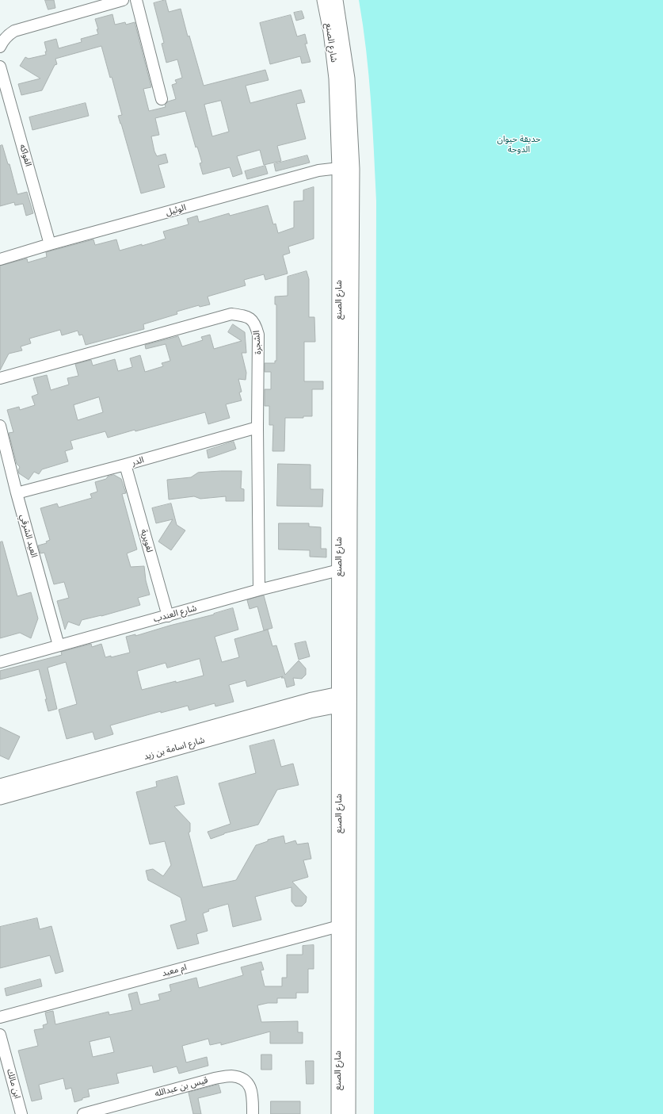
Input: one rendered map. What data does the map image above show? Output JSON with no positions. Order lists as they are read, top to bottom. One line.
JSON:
{"streets":{"street":["شارع الصنع","الفواكه","الوثيل","الشجرة","الدر","العيد الشرقي","لغويرية","شارع العندب","شارع اسامة بن زيد","ام معبد","ابن مالك","قيس بن عبدالله"]},"crossings":[["شارع الصنع","الوثيل"],["شارع الصنع","شارع العندب"],["شارع الصنع","شارع اسامة بن زيد"],["شارع الصنع","ام معبد"],["الفواكه","الوثيل"],["الشجرة","الدر"],["الشجرة","شارع العندب"],["الدر","العيد الشرقي"],["الدر","لغويرية"],["العيد الشرقي","شارع العندب"],["لغويرية","شارع العندب"]],"parks":["حديقة حيوان الدوحة"]}
